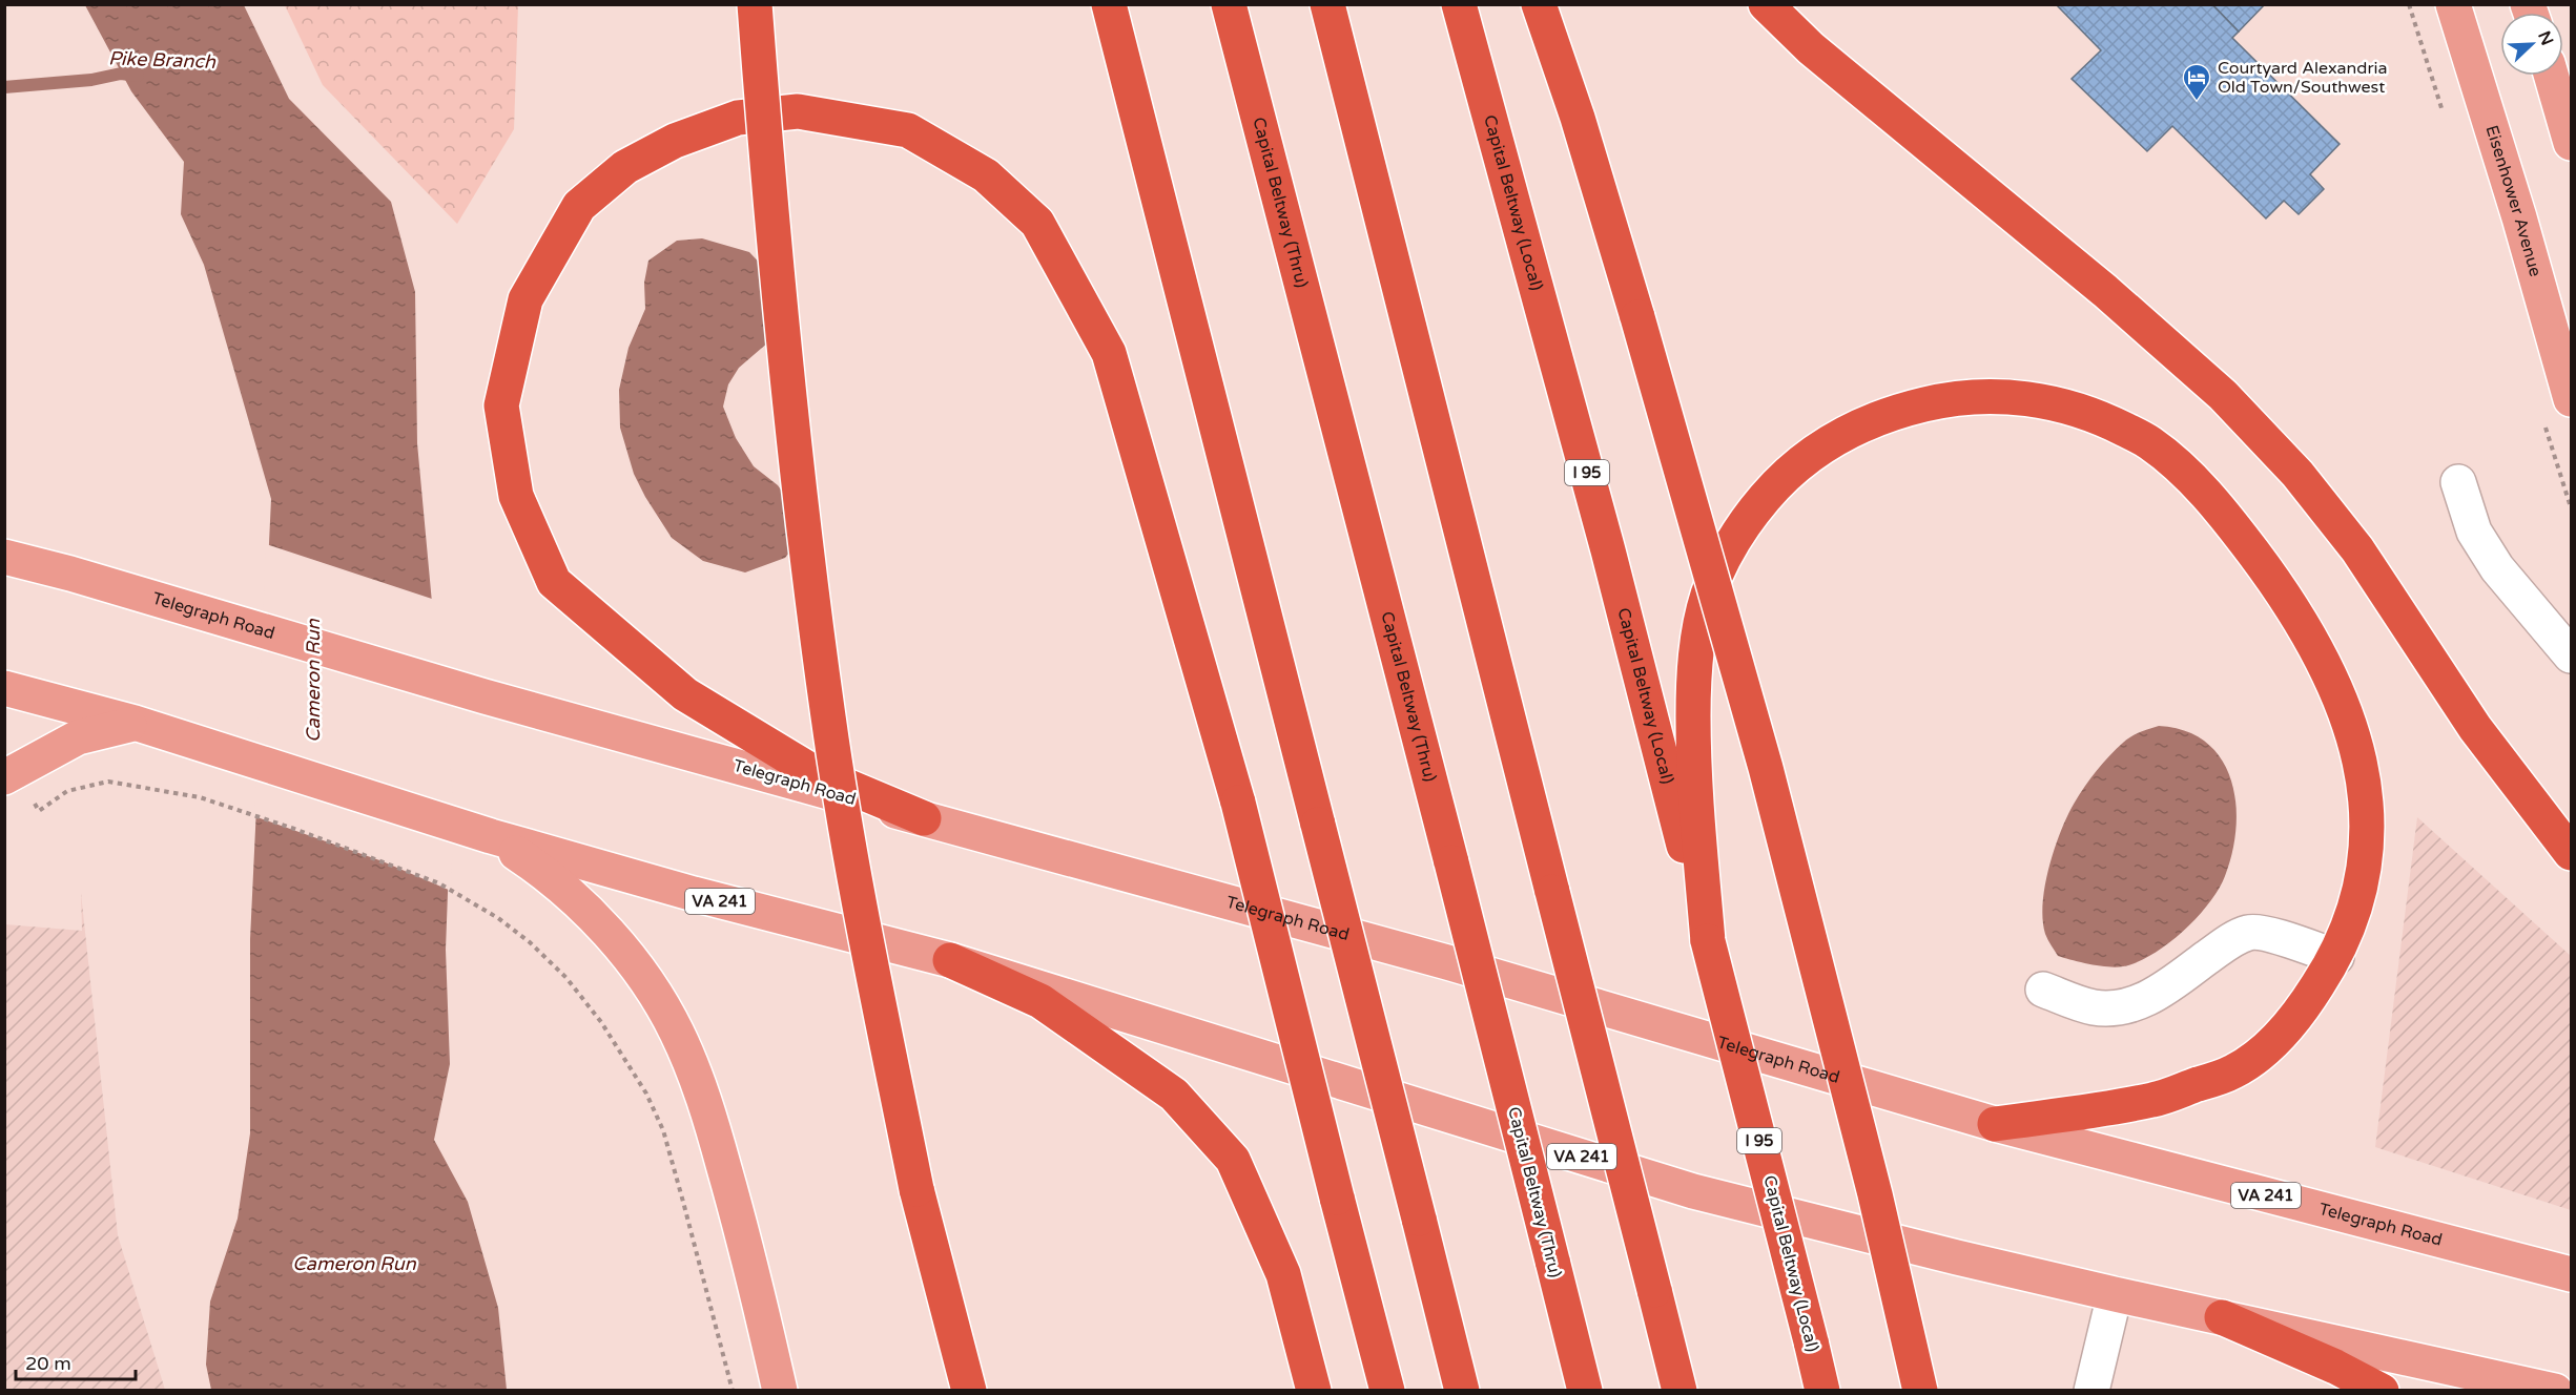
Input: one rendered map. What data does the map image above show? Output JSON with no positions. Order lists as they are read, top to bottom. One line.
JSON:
{"streets":{"highway":["Capital Beltway (Thru)","Capital Beltway (Local)","I 95"],"main road":["Eisenhower Avenue","Telegraph Road","VA 241"]},"water":["Pike Branch","Cameron Run"],"places":{"hotel":["Courtyard Alexandria Old Town/Southwest"]},"scale_bar":"20 m","north":"top right"}
